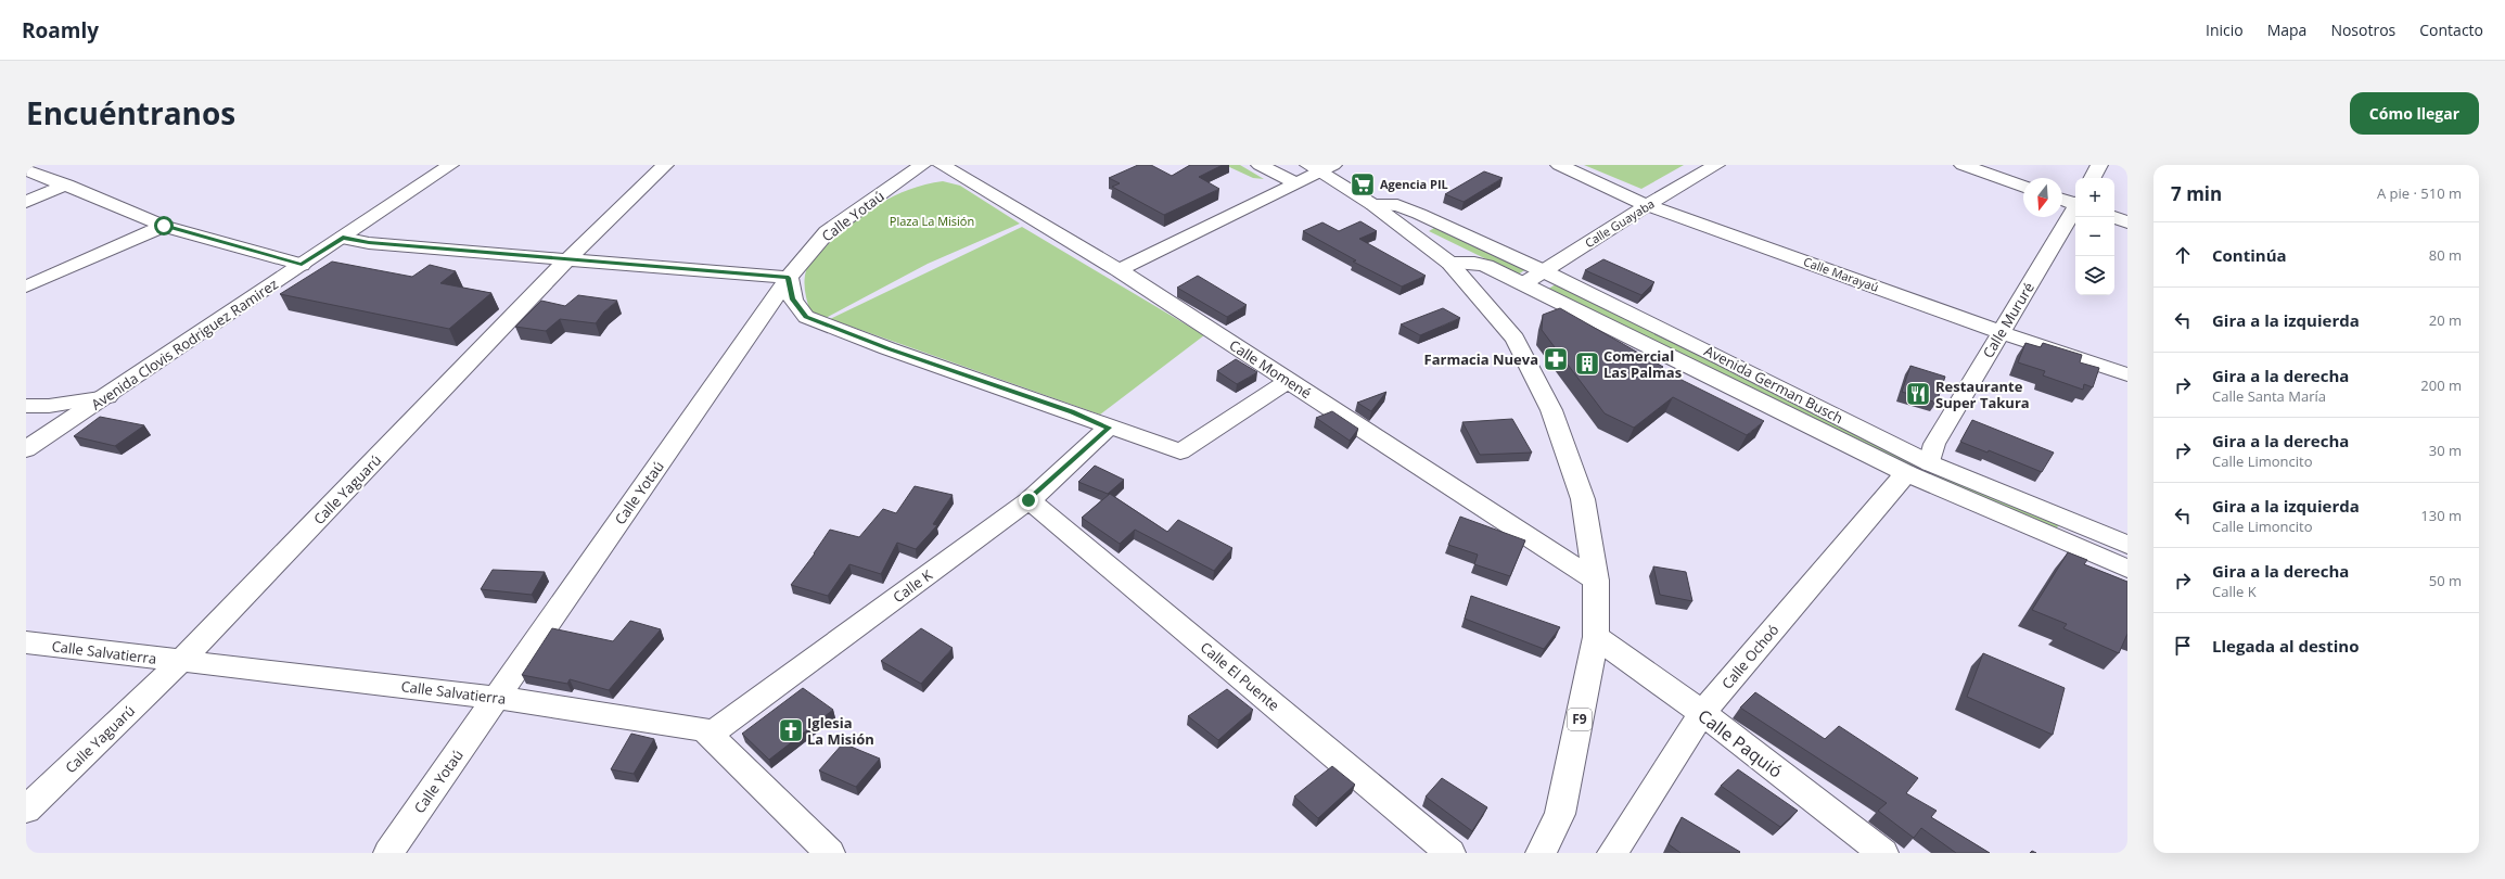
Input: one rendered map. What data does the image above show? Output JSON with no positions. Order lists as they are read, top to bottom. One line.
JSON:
{"streets":{"main road":["Calle Yotaú","Calle Guayaba","Calle Marayaú","Calle Mururé","Avenida Clovis Rodriguez Ramirez","Calle Momené","Avenida German Busch","Calle Yaguarú","Calle K","Calle Salvatierra","Calle Ochoó","Calle El Puente","F9","Calle Paquió"]},"crossings":[["Calle Yotaú","Calle Salvatierra"],["Calle Guayaba","Calle Marayaú"],["Calle Guayaba","Avenida German Busch"],["Calle Marayaú","Calle Mururé"],["Calle Mururé","Avenida German Busch"],["Calle Momené","F9"],["Avenida German Busch","Calle Ochoó"],["Avenida German Busch","F9"],["Calle Yaguarú","Calle Salvatierra"],["Calle K","Calle Salvatierra"],["Calle K","Calle El Puente"],["Calle Ochoó","Calle Paquió"],["F9","Calle Paquió"]],"parks":["Plaza La Misión"],"places":{"supermarket":["Agencia PIL"],"pharmacy":["Farmacia Nueva"],"building":["Comercial Las Palmas"],"restaurant":["Restaurante Super Takura"],"church":["Iglesia La Misión"]},"north":"bottom","page":{"header":"Roamly","nav":["Inicio","Mapa","Nosotros","Contacto"],"title":"Encuéntranos","buttons":"Cómo llegar","heading":["7 min","A pie · 510 m"],"map_buttons":["+","−"],"list":[["Continúa","80 m"],["Gira a la izquierda","20 m"],["Gira a la derecha","Calle Santa María","200 m"],["Gira a la derecha","Calle Limoncito","30 m"],["Gira a la izquierda","Calle Limoncito","130 m"],["Gira a la derecha","Calle K","50 m"],"Llegada al destino"]}}
